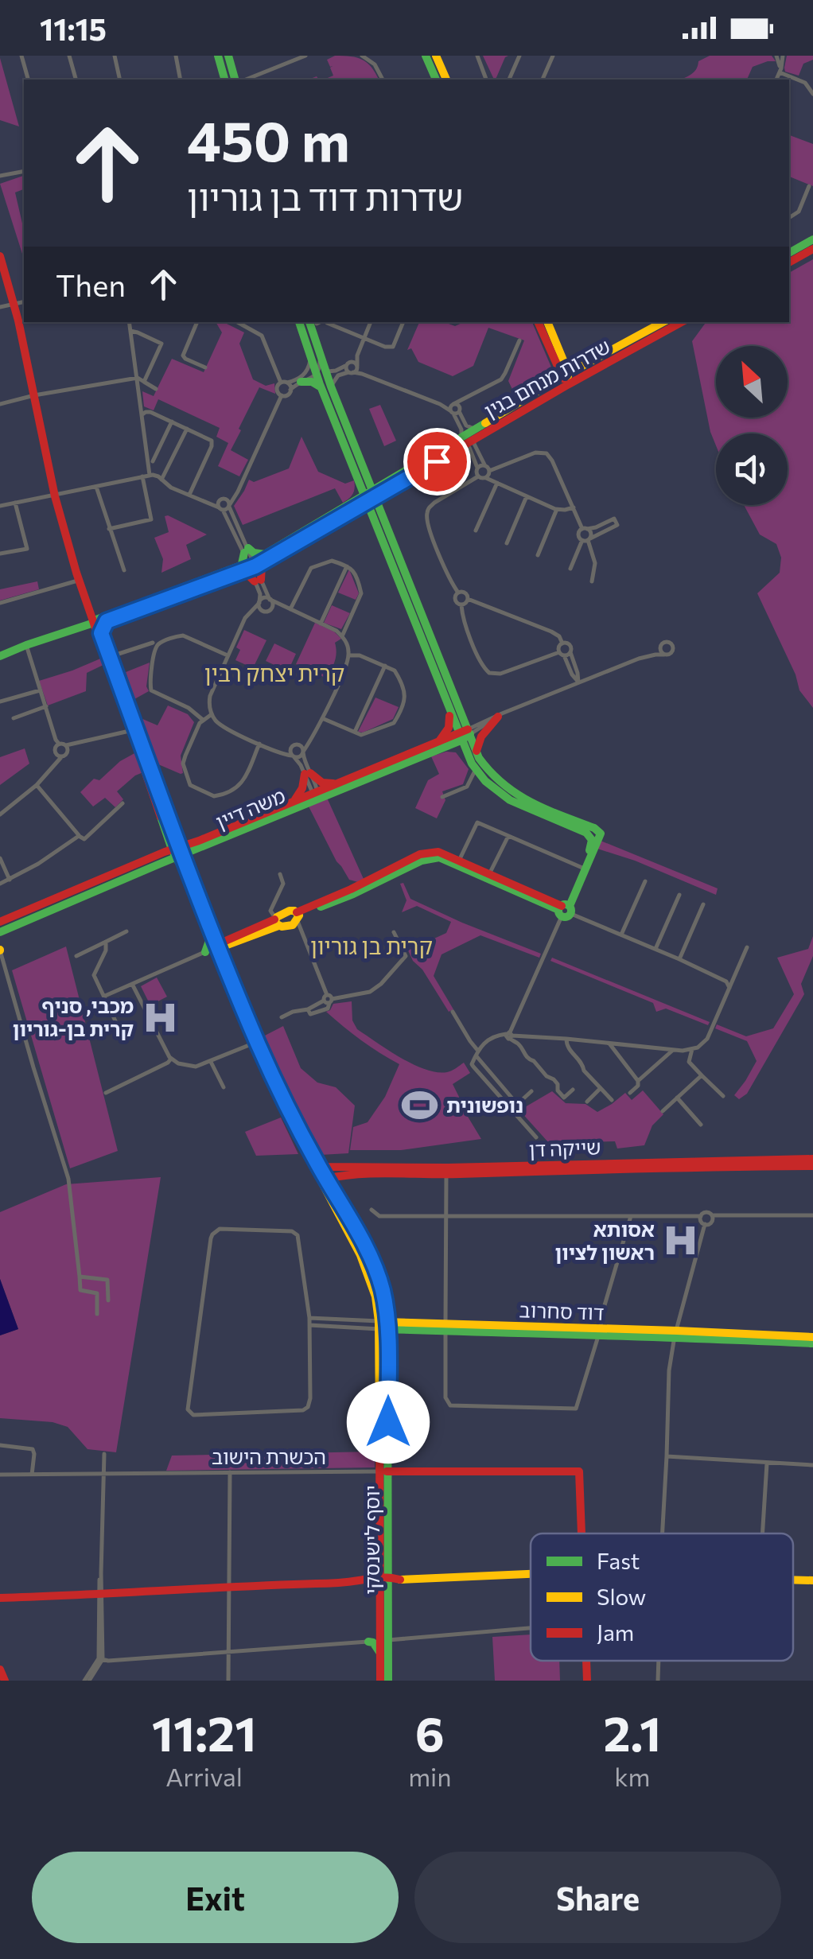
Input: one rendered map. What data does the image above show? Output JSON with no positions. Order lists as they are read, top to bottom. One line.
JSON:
{"streets":{"main road":["שדרות מנחם בגין","משה דיין","שייקה דן","דוד סחרוב","הכשרת הישוב","יוסף לישנסקי"]},"crossings":[["שייקה דן","יוסף לישנסקי"],["דוד סחרוב","יוסף לישנסקי"],["הכשרת הישוב","יוסף לישנסקי"]],"districts":["קרית יצחק רבין","קרית בן גוריון"],"places":{"hospital":["מכבי, סניף קרית בן-גוריון","אסותא ראשון לציון"],"sports":["נופשונית"]},"legend":["Fast","Slow","Jam"],"north":"top left","page":{"status":"11:15","turn":["450 m","שדרות דוד בן גוריון"],"then":"Then","eta":["11:21","Arrival","6","min","2.1","km"],"buttons":["Exit","Share"]}}
